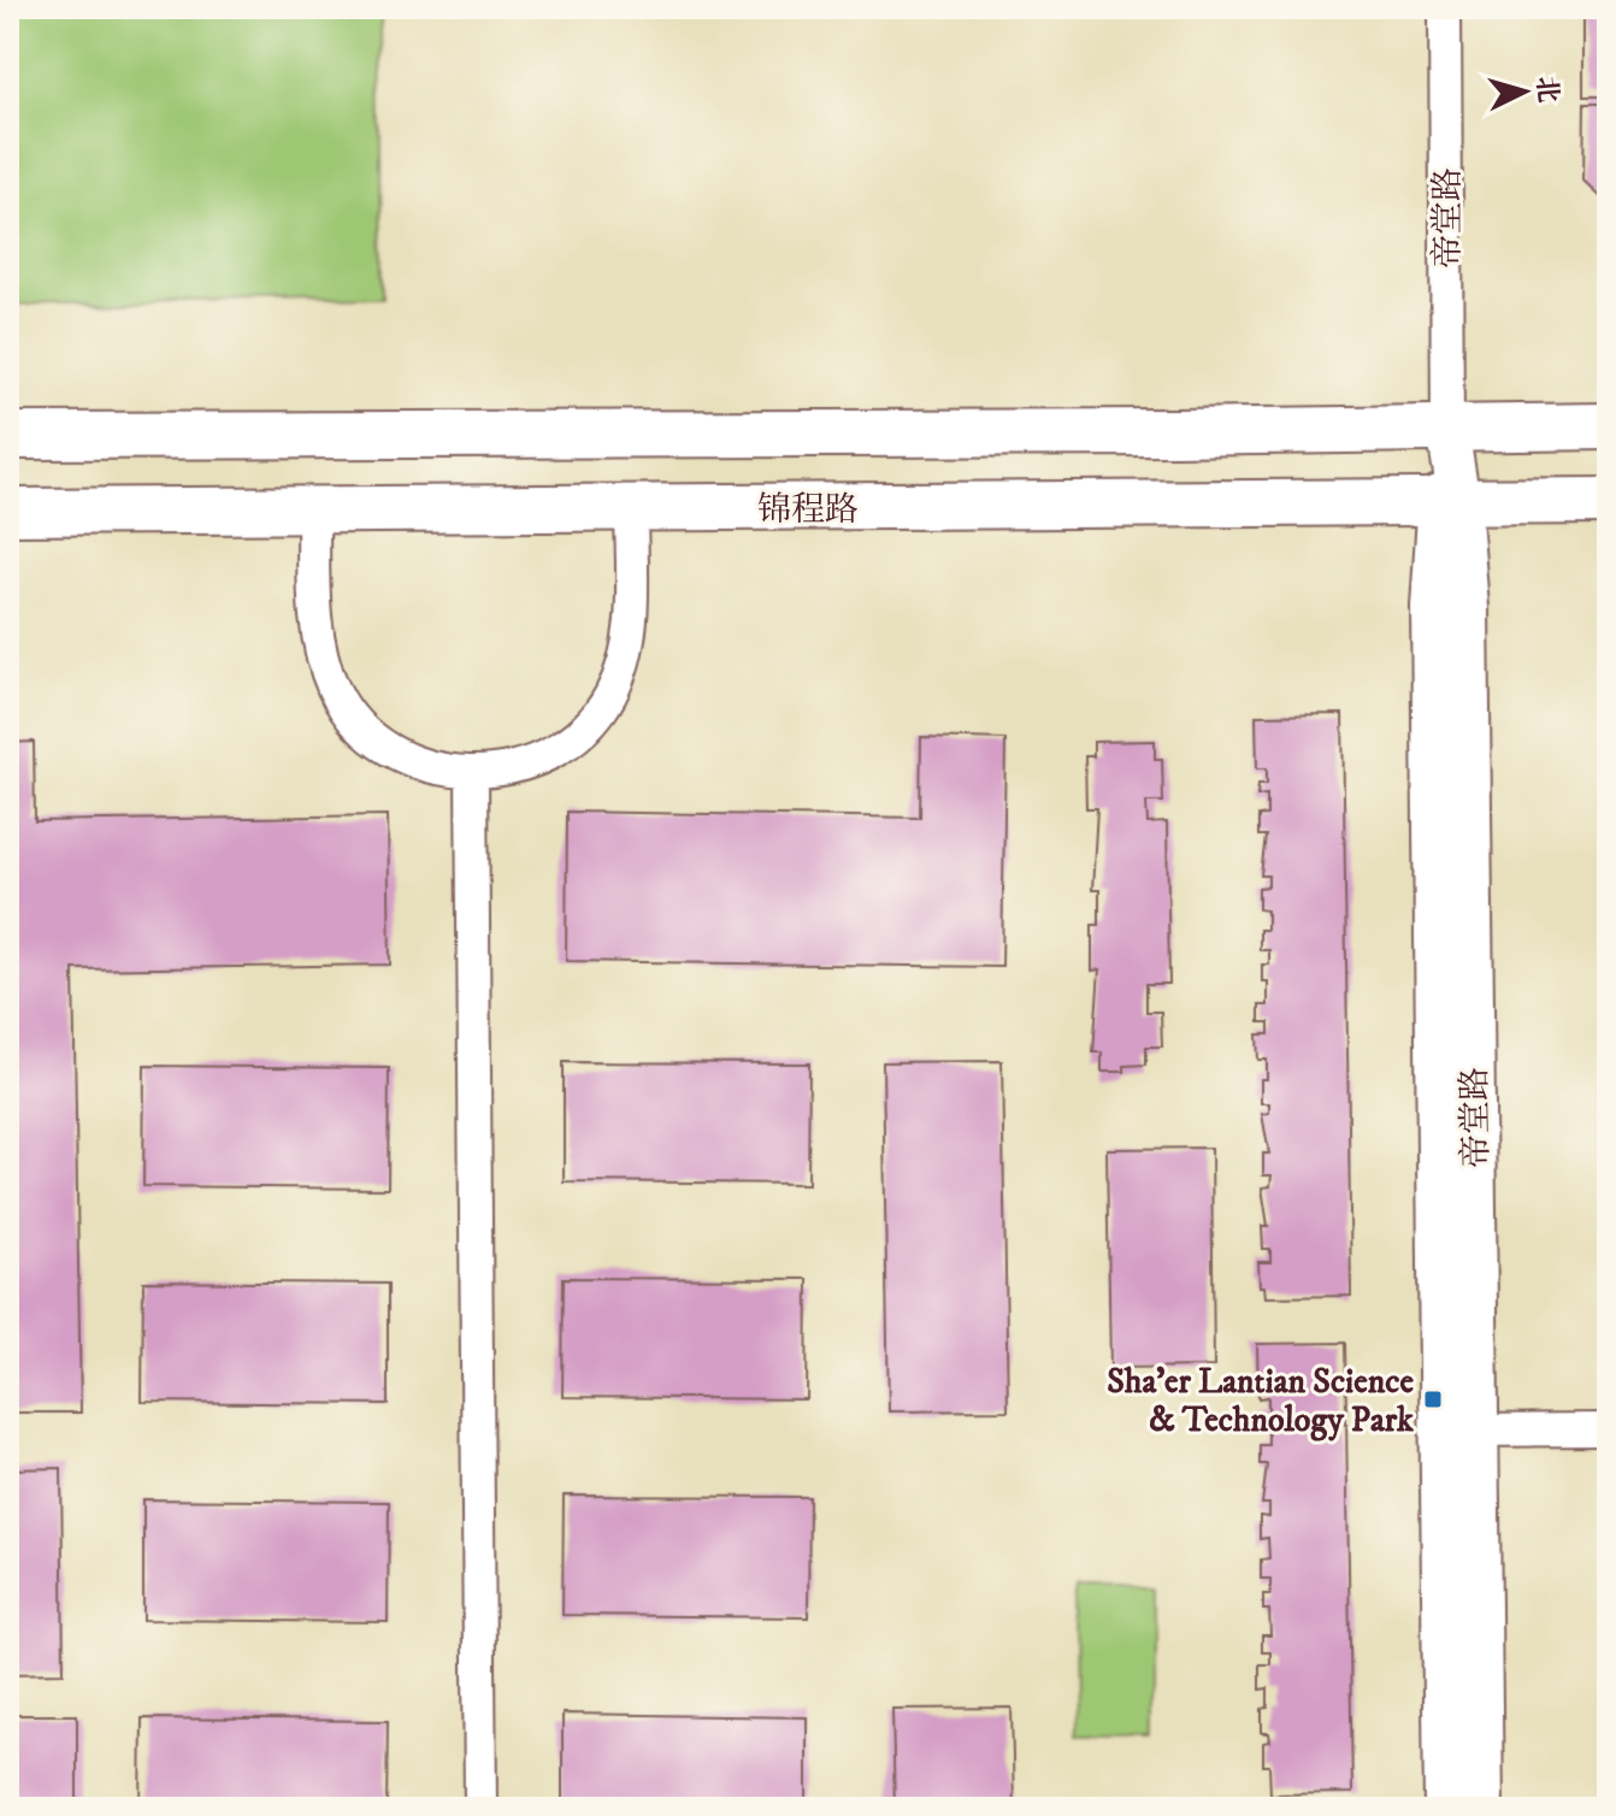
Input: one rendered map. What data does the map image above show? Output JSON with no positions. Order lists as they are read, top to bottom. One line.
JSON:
{"streets":{"main road":["锦程路"],"street":["帝堂路"]},"crossings":[["帝堂路","锦程路"]],"places":{"transit":["Sha'er Lantian Science & Technology Park"]},"north":"right"}
